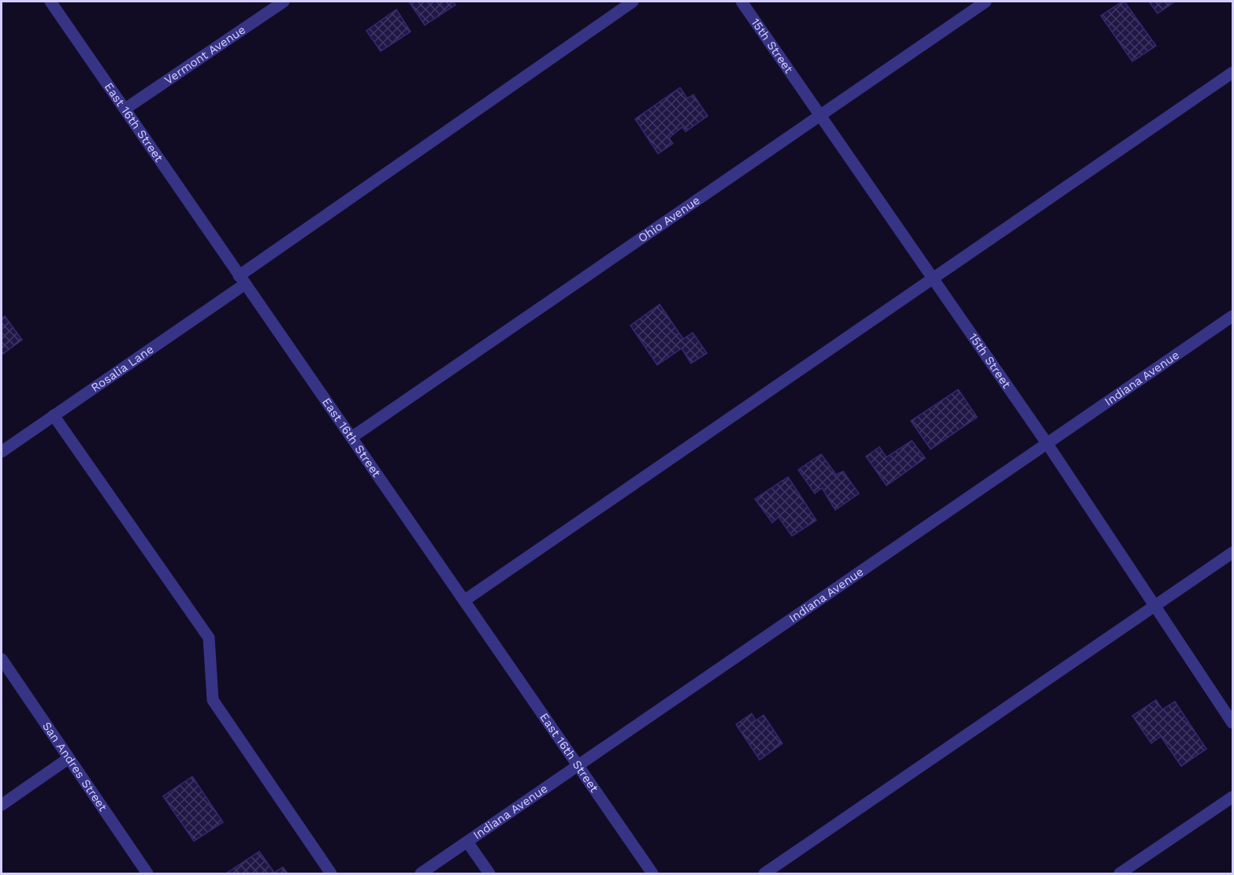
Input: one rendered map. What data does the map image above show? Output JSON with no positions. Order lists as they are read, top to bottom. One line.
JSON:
{"streets":{"street":["15th Street","Vermont Avenue","East 16th Street","Ohio Avenue","Rosalia Lane","Indiana Avenue","San Andres Street"]},"crossings":[["15th Street","Ohio Avenue"],["15th Street","Indiana Avenue"],["Vermont Avenue","East 16th Street"],["East 16th Street","Ohio Avenue"],["East 16th Street","Rosalia Lane"],["East 16th Street","Indiana Avenue"]]}
